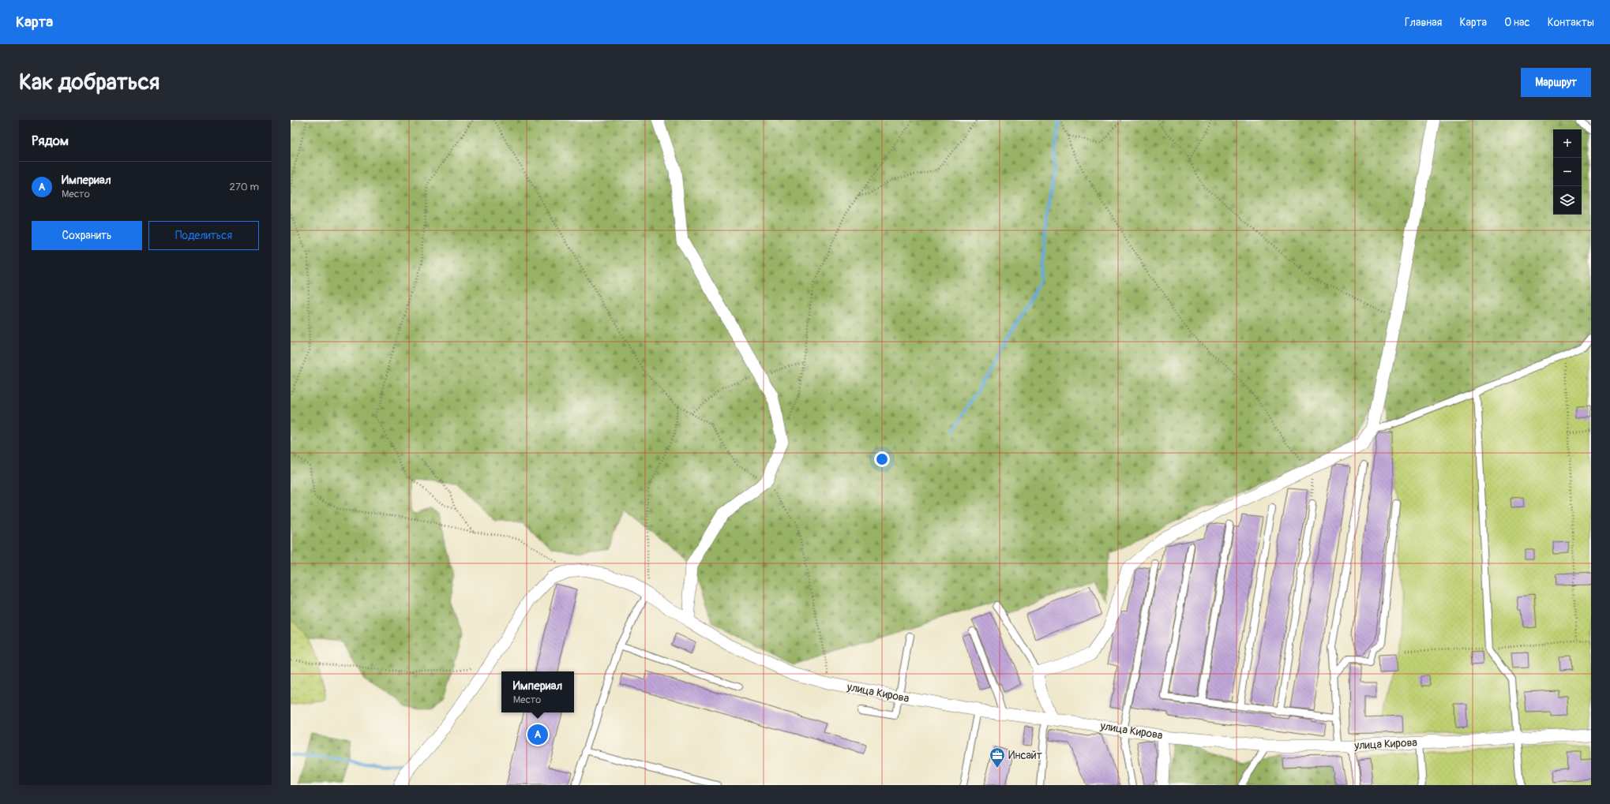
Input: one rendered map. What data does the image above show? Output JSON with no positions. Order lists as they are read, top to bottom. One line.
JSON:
{"streets":{"street":["улица Кирова"]},"places":{"office":["Инсайт"]},"page":{"header":"Карта","nav":["Главная","Карта","О нас","Контакты"],"buttons":["Маршрут",["Сохранить","Поделиться"]],"title":"Как добраться","heading":"Рядом","map_buttons":["+","−"],"list":[{"mark":"A","name":"Империал","note":"Место","value":"270 m"}],"popup":["Империал","Место"],"pins":"A"}}
